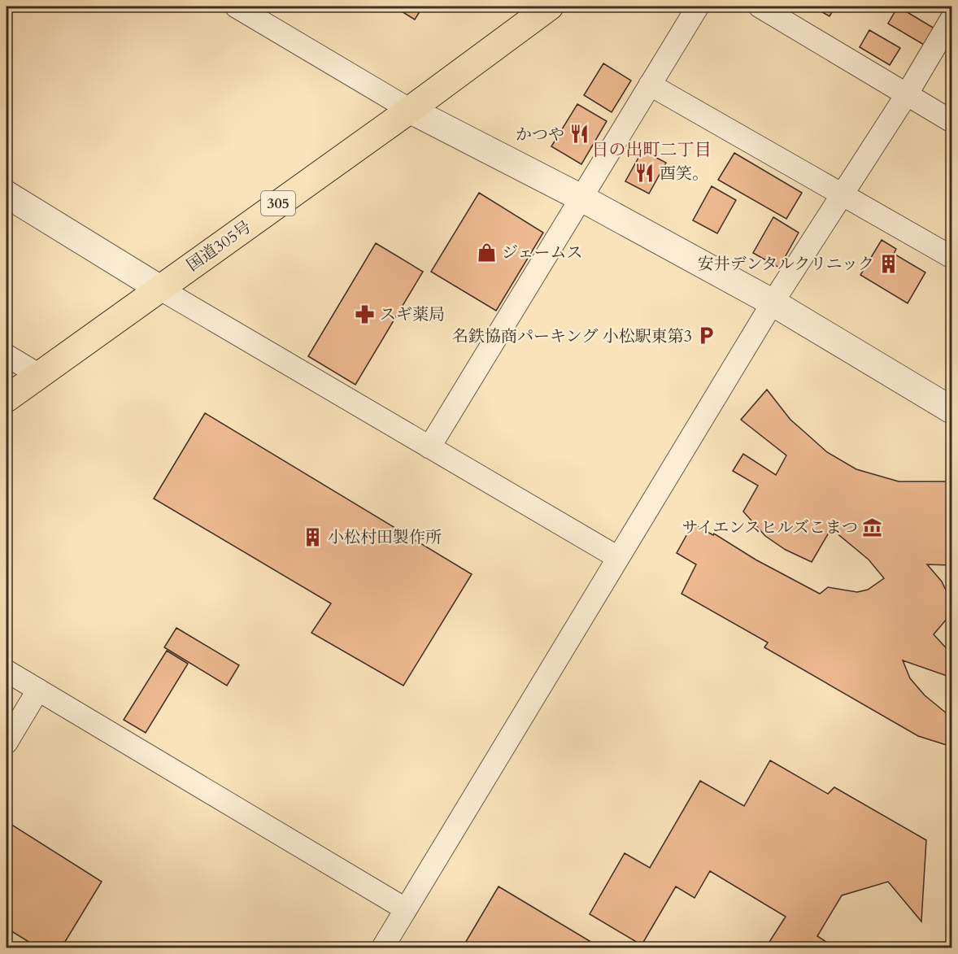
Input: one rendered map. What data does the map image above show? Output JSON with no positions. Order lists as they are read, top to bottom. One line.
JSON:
{"streets":{"highway":["305","国道305号"]},"districts":["日の出町二丁目"],"places":{"restaurant":["かつや","酉笑。"],"shop":["ジェームス"],"building":["安井デンタルクリニック","小松村田製作所"],"pharmacy":["スギ薬局"],"parking":["名鉄協商パーキング 小松駅東第3"],"museum":["サイエンスヒルズこまつ"]}}
